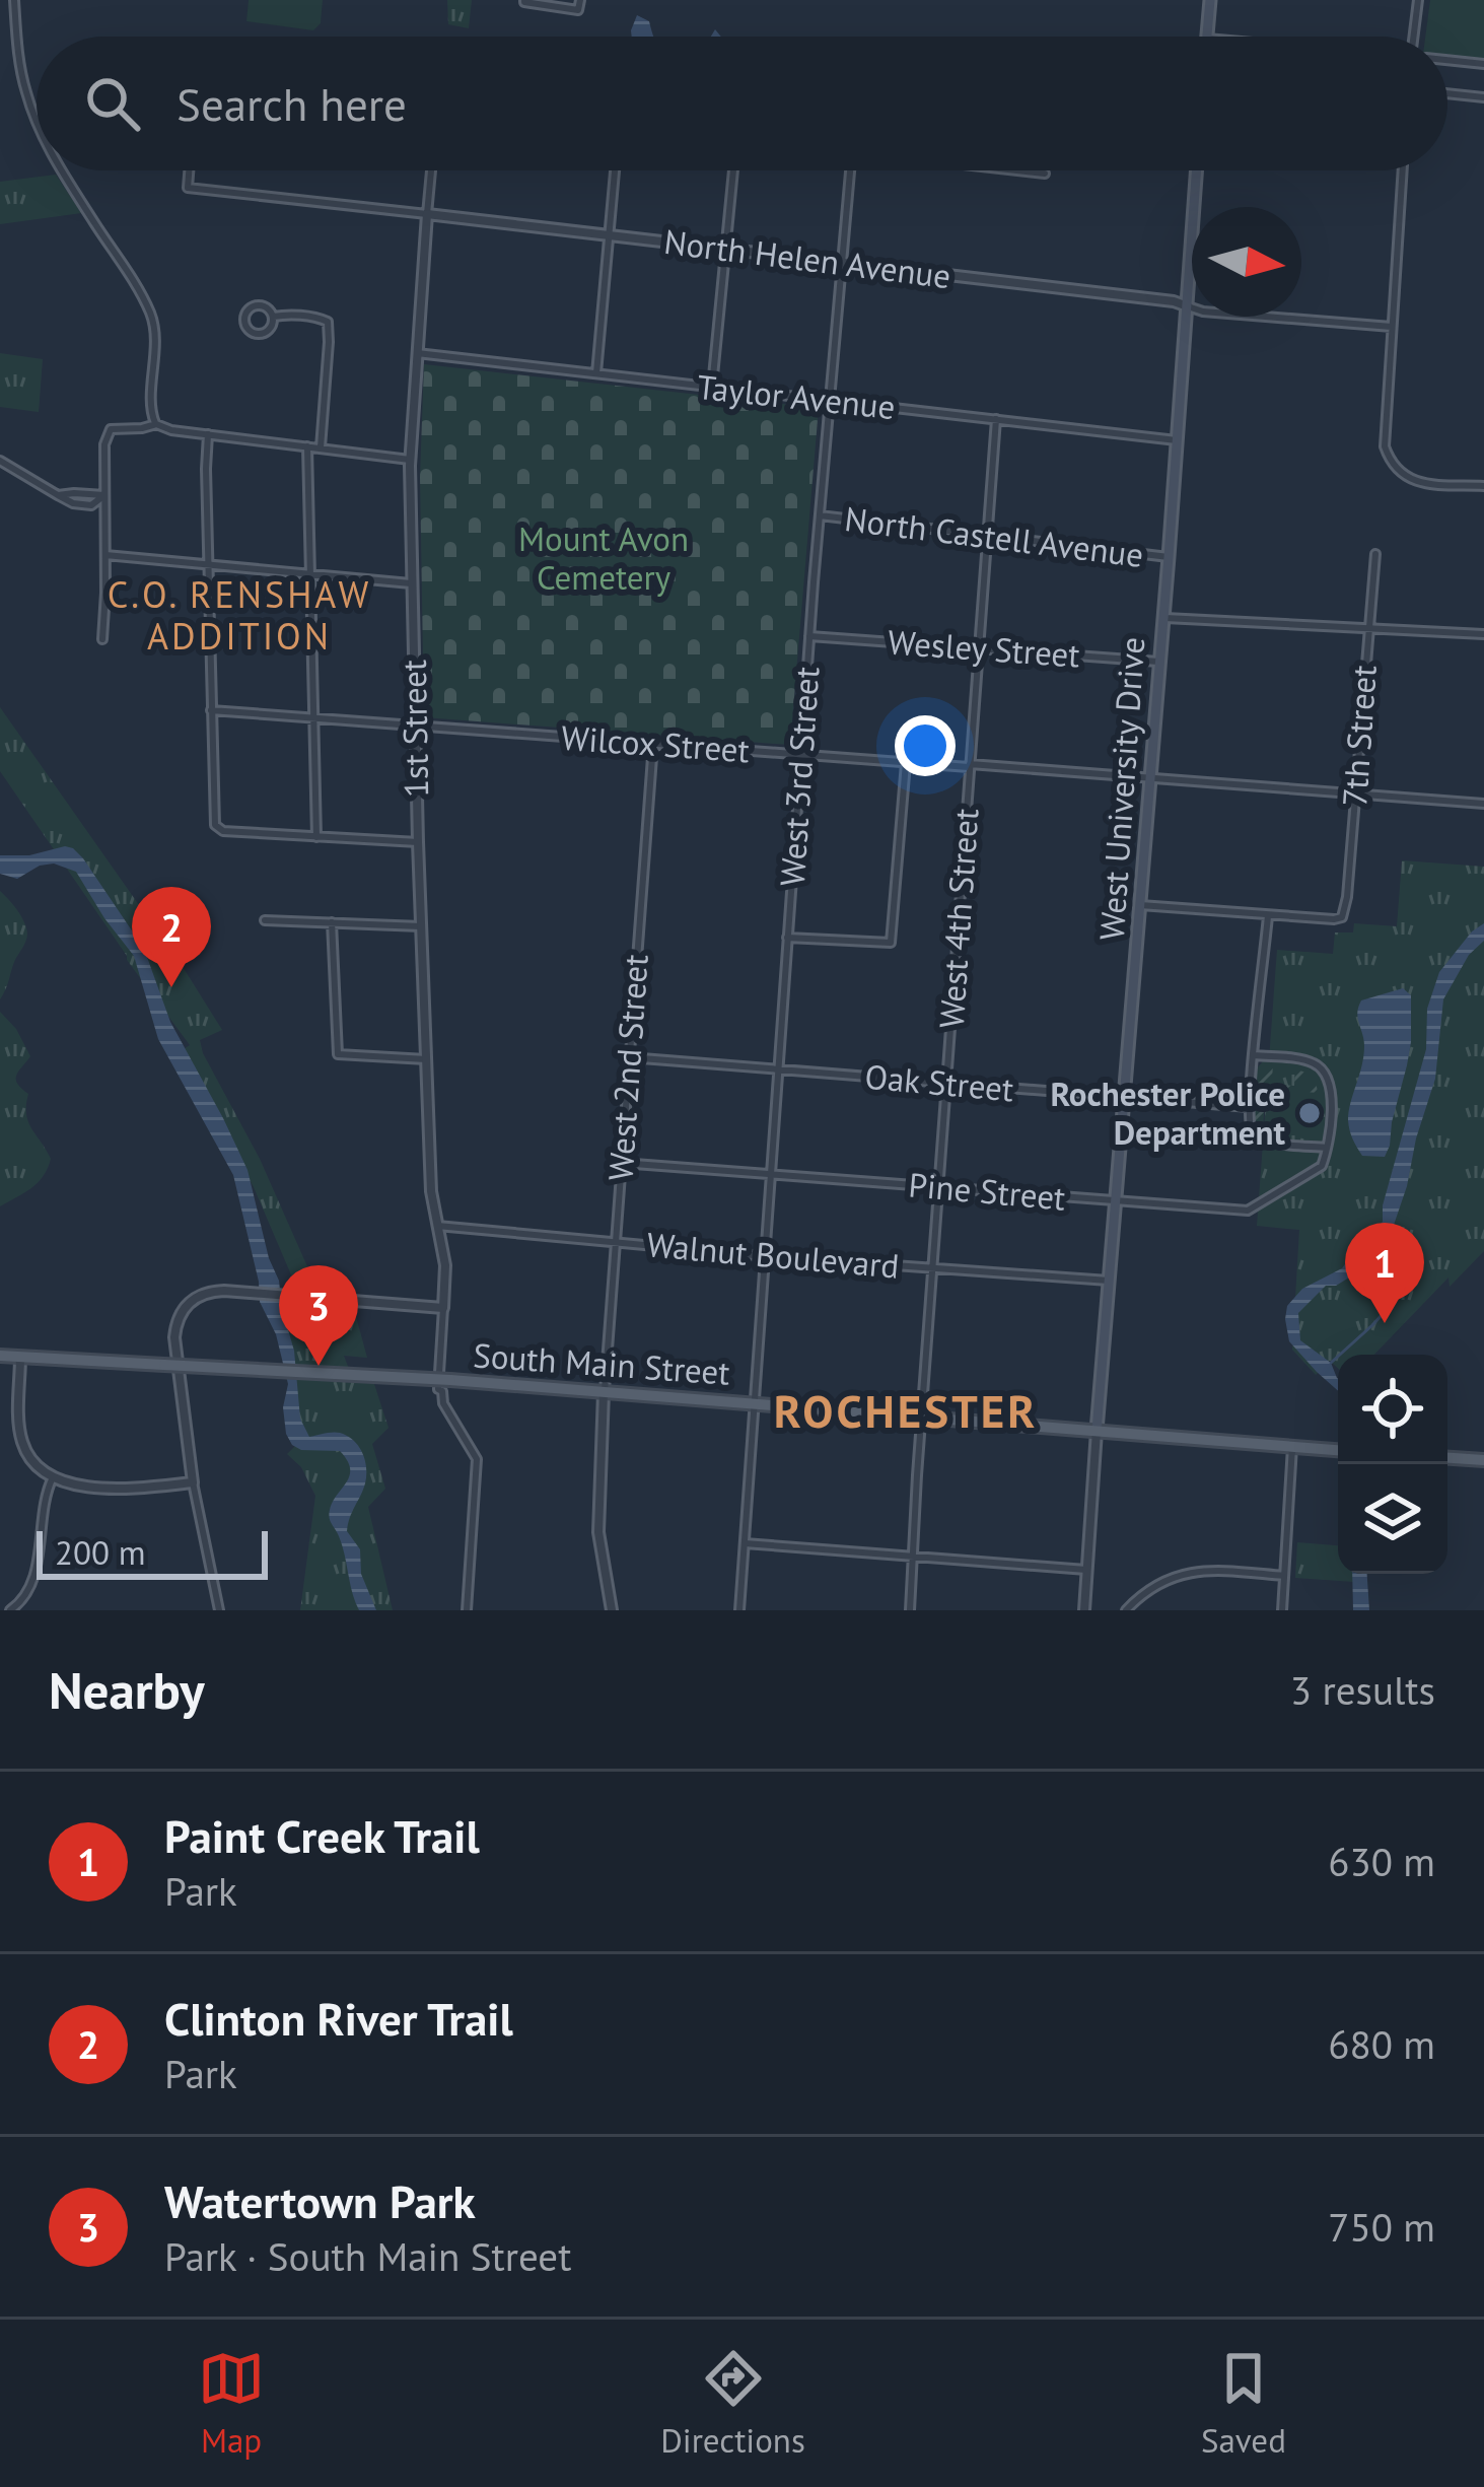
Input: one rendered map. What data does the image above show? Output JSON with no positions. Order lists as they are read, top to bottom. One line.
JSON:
{"streets":{"main road":["West University Drive","South Main Street"],"street":["North Helen Avenue","Taylor Avenue","North Castell Avenue","Wesley Street","1st Street","7th Street","Wilcox Street","West 3rd Street","West 4th Street","West 2nd Street","Oak Street","Pine Street","Walnut Boulevard"]},"crossings":[["North Helen Avenue","1st Street"],["North Helen Avenue","West 3rd Street"],["North Helen Avenue","West University Drive"],["Taylor Avenue","1st Street"],["Taylor Avenue","West 3rd Street"],["Taylor Avenue","West University Drive"],["Taylor Avenue","West 4th Street"],["North Castell Avenue","West 3rd Street"],["North Castell Avenue","West University Drive"],["North Castell Avenue","West 4th Street"],["Wesley Street","West 3rd Street"],["Wesley Street","West University Drive"],["Wesley Street","West 4th Street"],["1st Street","Wilcox Street"],["1st Street","Walnut Boulevard"],["7th Street","Wilcox Street"],["Wilcox Street","West 3rd Street"],["Wilcox Street","West University Drive"],["Wilcox Street","West 4th Street"],["Wilcox Street","West 2nd Street"],["West 3rd Street","Oak Street"],["West 3rd Street","Pine Street"],["West 3rd Street","Walnut Boulevard"],["West 3rd Street","South Main Street"],["West University Drive","Oak Street"],["West University Drive","Pine Street"],["West University Drive","Walnut Boulevard"],["West University Drive","South Main Street"],["West 4th Street","Oak Street"],["West 4th Street","Pine Street"],["West 4th Street","Walnut Boulevard"],["West 4th Street","South Main Street"],["West 2nd Street","Oak Street"],["West 2nd Street","Pine Street"],["West 2nd Street","Walnut Boulevard"],["West 2nd Street","South Main Street"]],"districts":["C.O. RENSHAW ADDITION","ROCHESTER"],"parks":["Mount Avon Cemetery"],"places":["Rochester Police Department"],"scale_bar":"200 m","north":"right","page":{"search":"Search here","pins":["2","1","3"],"scale":"200 m","heading":["Nearby","3 results"],"list":[{"mark":"1","name":"Paint Creek Trail","note":"Park","value":"630 m"},{"mark":"2","name":"Clinton River Trail","note":"Park","value":"680 m"},{"mark":"3","name":"Watertown Park","note":"Park · South Main Street","value":"750 m"}],"nav":["Map","Directions","Saved"]}}
